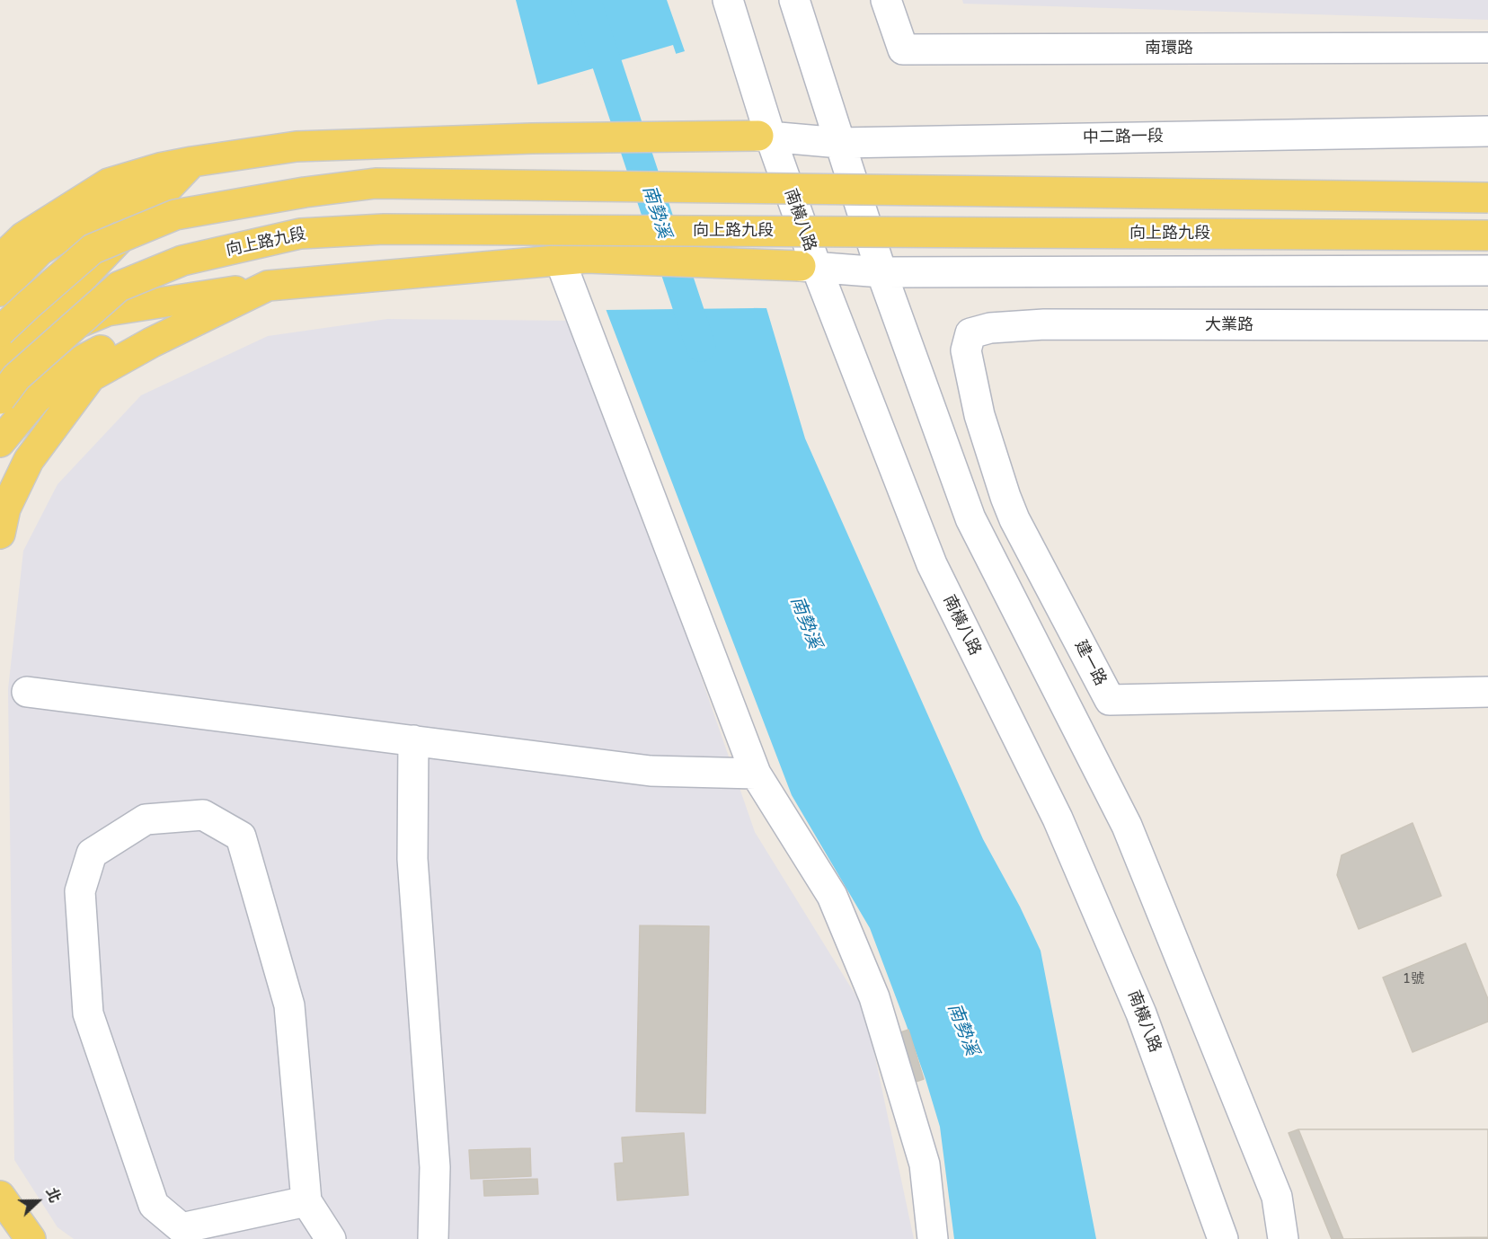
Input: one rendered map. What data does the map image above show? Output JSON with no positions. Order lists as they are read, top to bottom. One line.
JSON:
{"streets":{"main road":["向上路九段"],"street":["南環路","中二路一段","南橫八路","大業路","建一路"]},"crossings":[["中二路一段","南橫八路"],["大業路","建一路"]],"water":["南勢溪"],"house_numbers":["1號"],"north":"right"}
